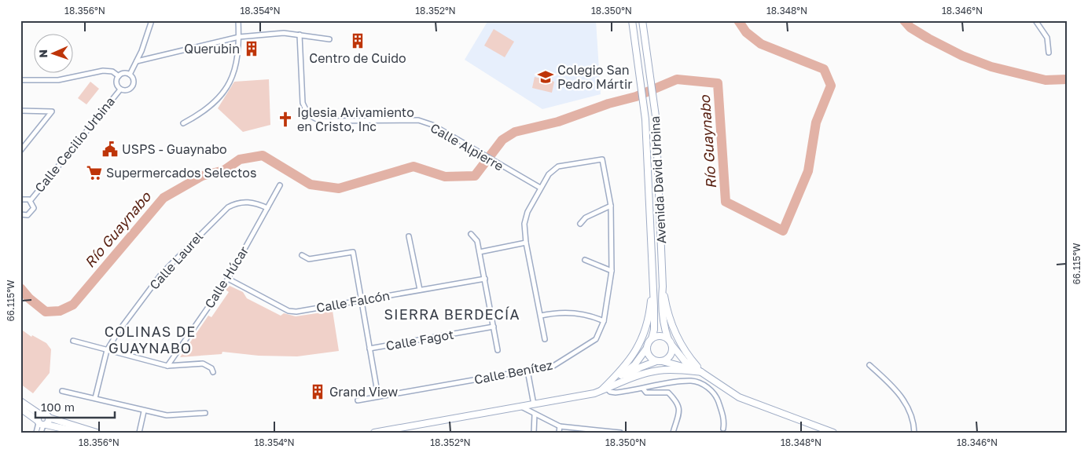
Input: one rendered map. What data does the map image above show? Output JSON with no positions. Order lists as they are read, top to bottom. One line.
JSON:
{"streets":{"street":["Calle Cecilio Urbina","Calle Alpierre","Avenida David Urbina","Calle Laurel","Calle Húcar","Calle Falcón","Calle Fagot","Calle Benítez"]},"crossings":[["Calle Alpierre","Calle Benítez"],["Calle Laurel","Calle Húcar"],["Calle Húcar","Calle Falcón"]],"districts":["SIERRA BERDECÍA","COLINAS DE GUAYNABO"],"water":["Río Guaynabo"],"places":{"building":["Centro de Cuido","Querubin","Grand View"],"school or university":["Colegio San Pedro Mártir"],"church":["Iglesia Avivamiento en Cristo, Inc"],"public building":["USPS - Guaynabo"],"supermarket":["Supermercados Selectos"]},"scale_bar":"100 m","north":"left","coordinates":["18.356°N","18.354°N","18.352°N","18.350°N","18.348°N","18.346°N","66.115°W"]}
